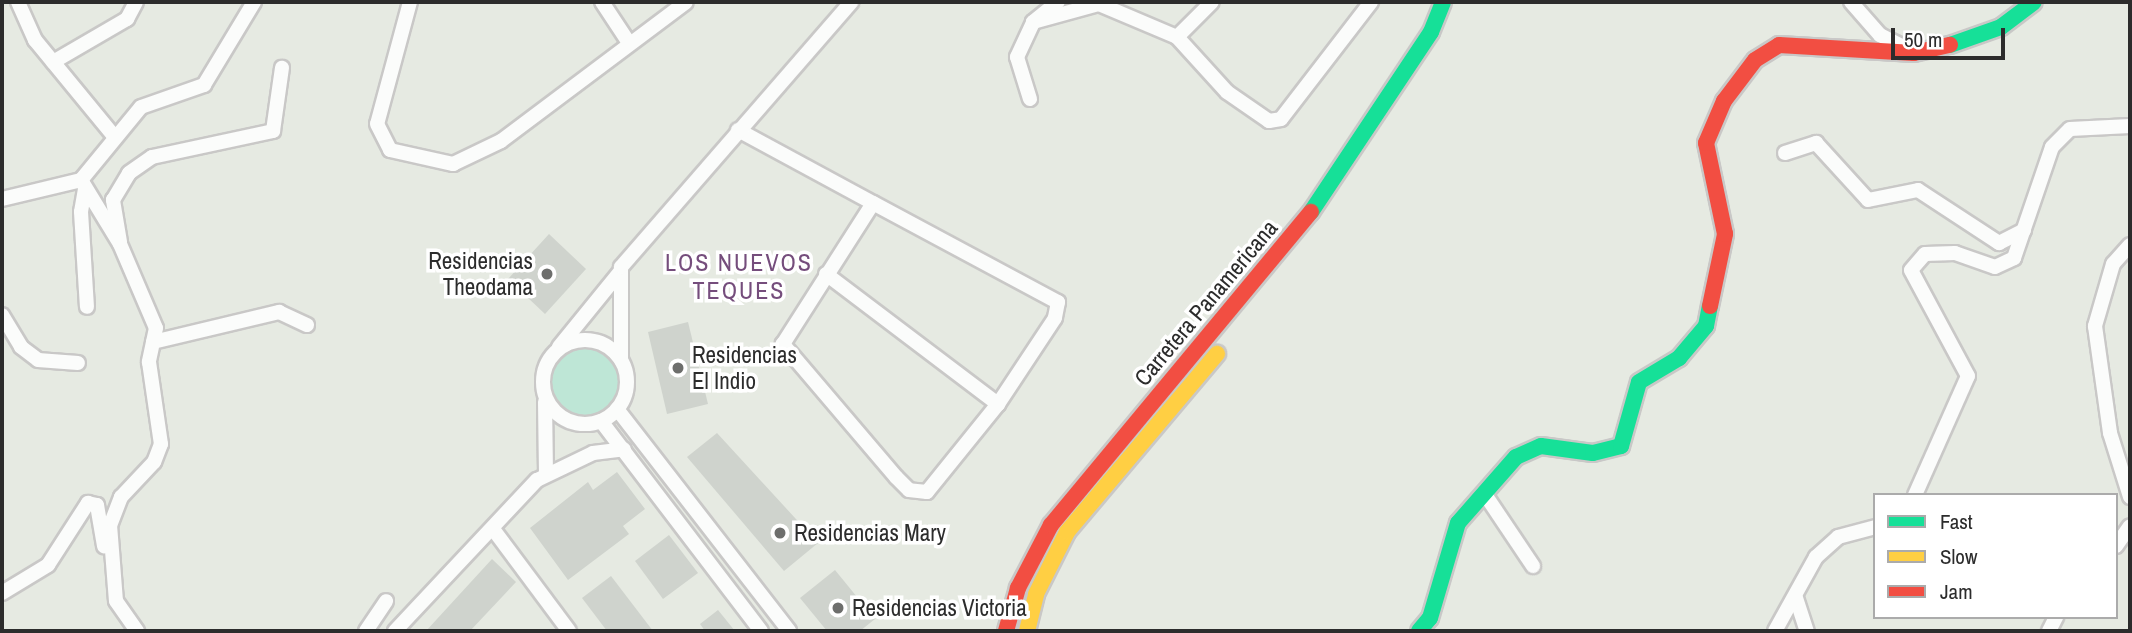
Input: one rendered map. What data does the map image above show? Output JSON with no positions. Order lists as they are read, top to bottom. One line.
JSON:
{"streets":{"main road":["Carretera Panamericana"]},"districts":["LOS NUEVOS TEQUES"],"places":["Residencias Theodama","Residencias El Indio","Residencias Mary","Residencias Victoria"],"legend":["Fast","Slow","Jam"],"scale_bar":"50 m"}
